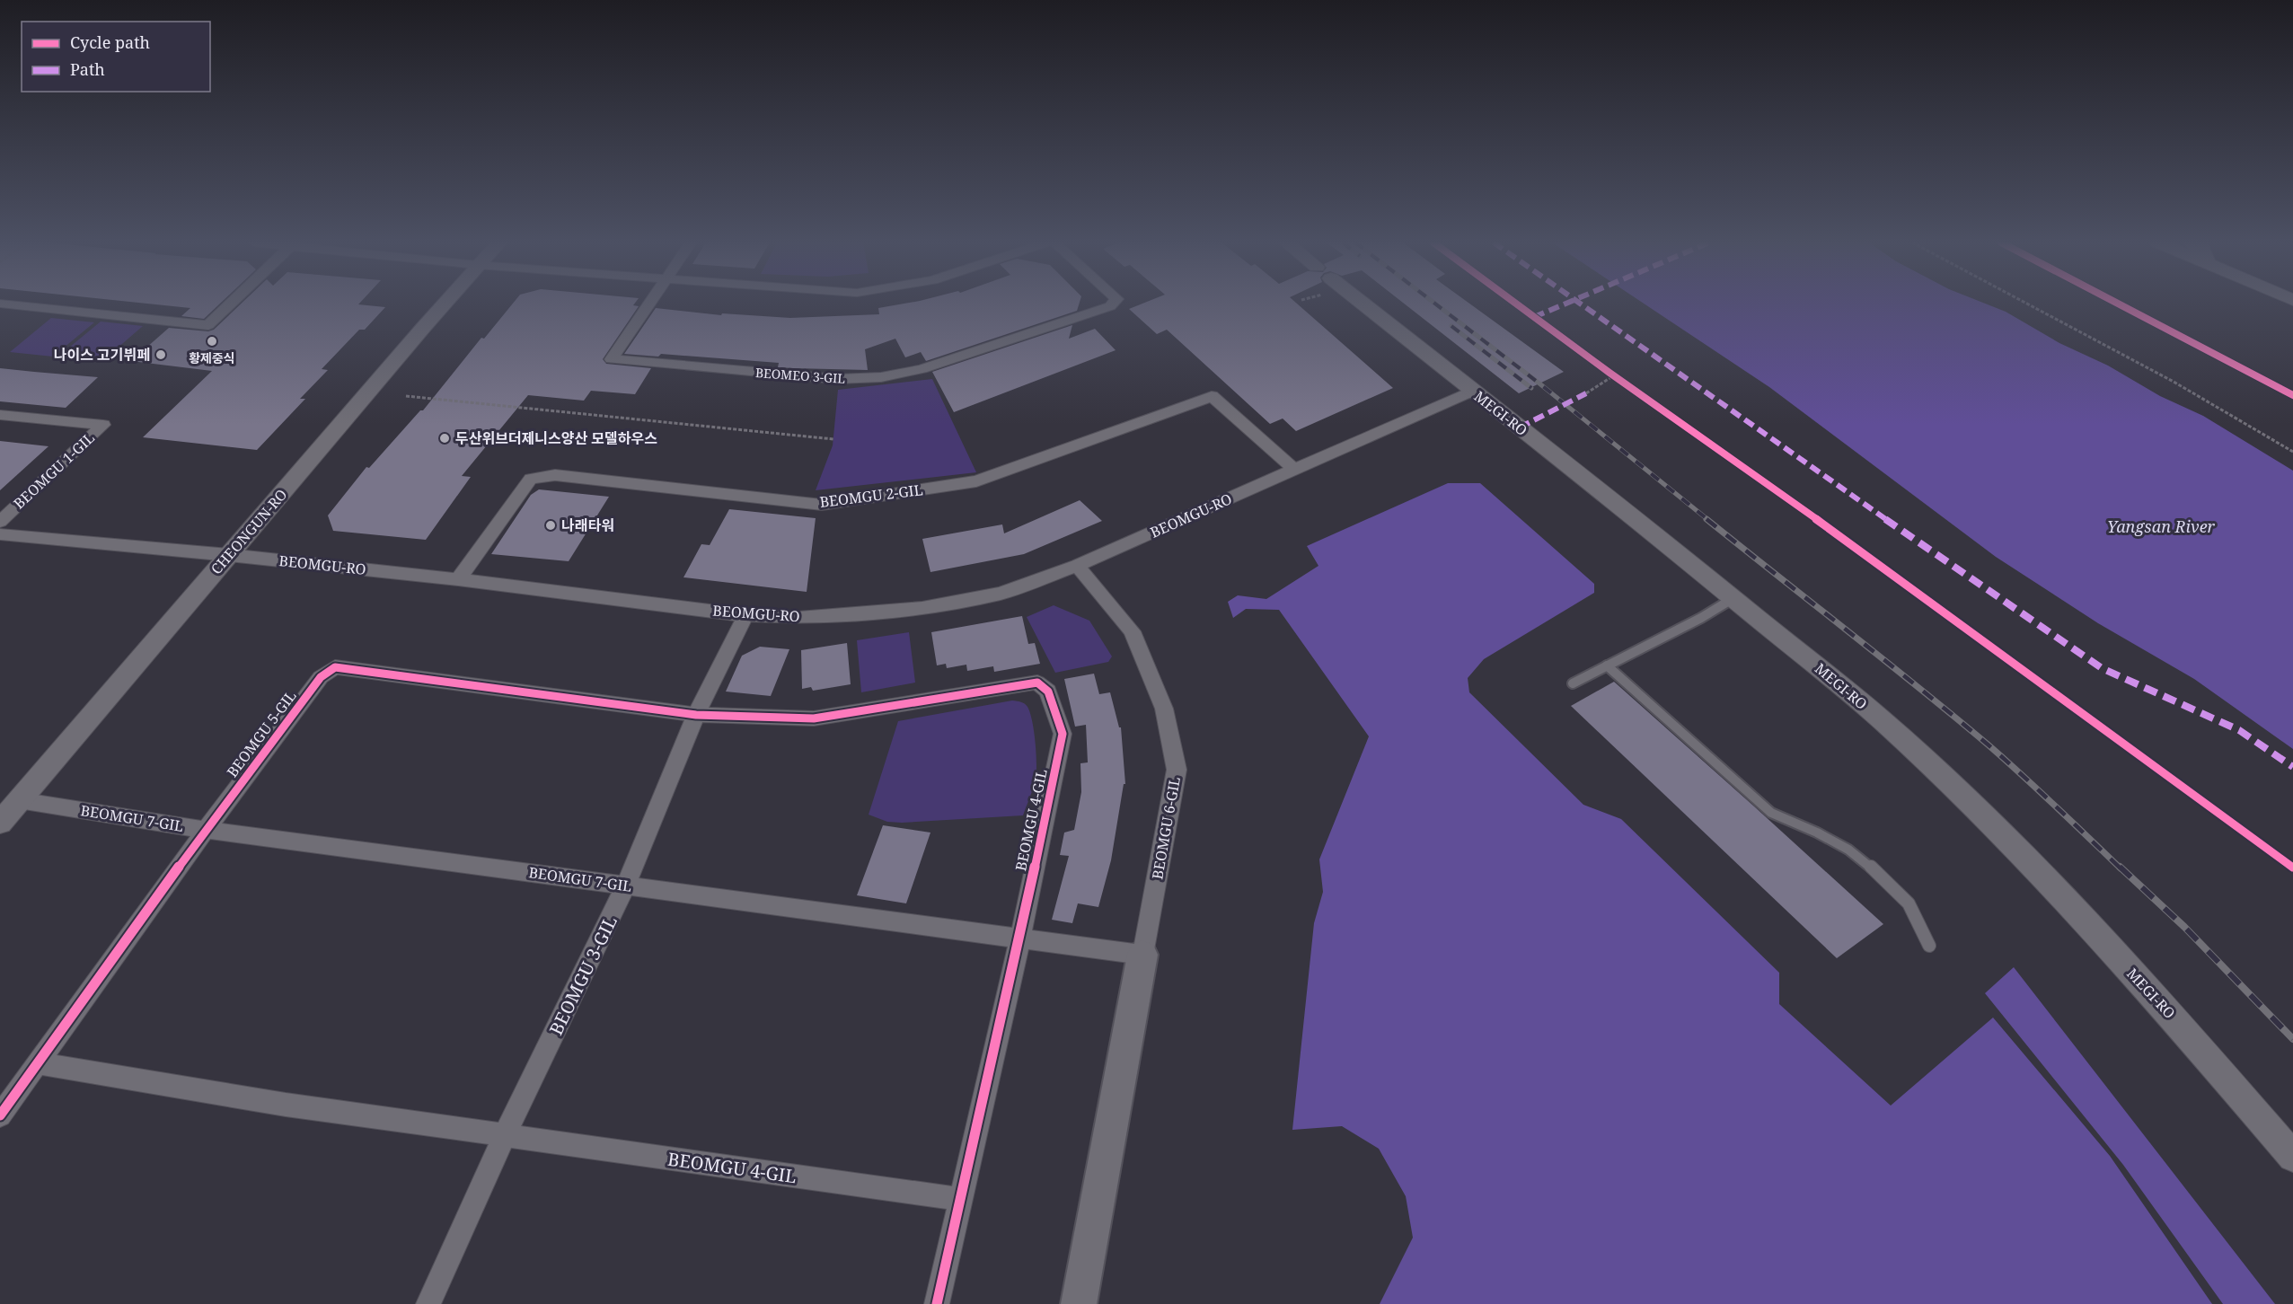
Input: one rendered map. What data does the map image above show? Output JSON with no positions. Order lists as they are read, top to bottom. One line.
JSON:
{"streets":{"street":["BEOMEO 3-GIL","MEGI-RO","BEOMGU 1-GIL","BEOMGU 2-GIL","BEOMGU-RO","CHEONGUN-RO","BEOMGU 5-GIL","BEOMGU 7-GIL","BEOMGU 4-GIL","BEOMGU 6-GIL","BEOMGU 3-GIL"]},"crossings":[["MEGI-RO","BEOMGU-RO"],["BEOMGU 2-GIL","BEOMGU-RO"],["BEOMGU-RO","CHEONGUN-RO"],["BEOMGU-RO","BEOMGU 6-GIL"],["BEOMGU-RO","BEOMGU 3-GIL"],["CHEONGUN-RO","BEOMGU 7-GIL"],["BEOMGU 5-GIL","BEOMGU 7-GIL"],["BEOMGU 5-GIL","BEOMGU 4-GIL"],["BEOMGU 5-GIL","BEOMGU 3-GIL"],["BEOMGU 7-GIL","BEOMGU 4-GIL"],["BEOMGU 7-GIL","BEOMGU 6-GIL"],["BEOMGU 7-GIL","BEOMGU 3-GIL"],["BEOMGU 4-GIL","BEOMGU 3-GIL"]],"water":["Yangsan River"],"places":["황제중식","나이스 고기뷔페","두산위브더제니스양산 모델하우스","나래타워"],"legend":["Cycle path","Path"]}
